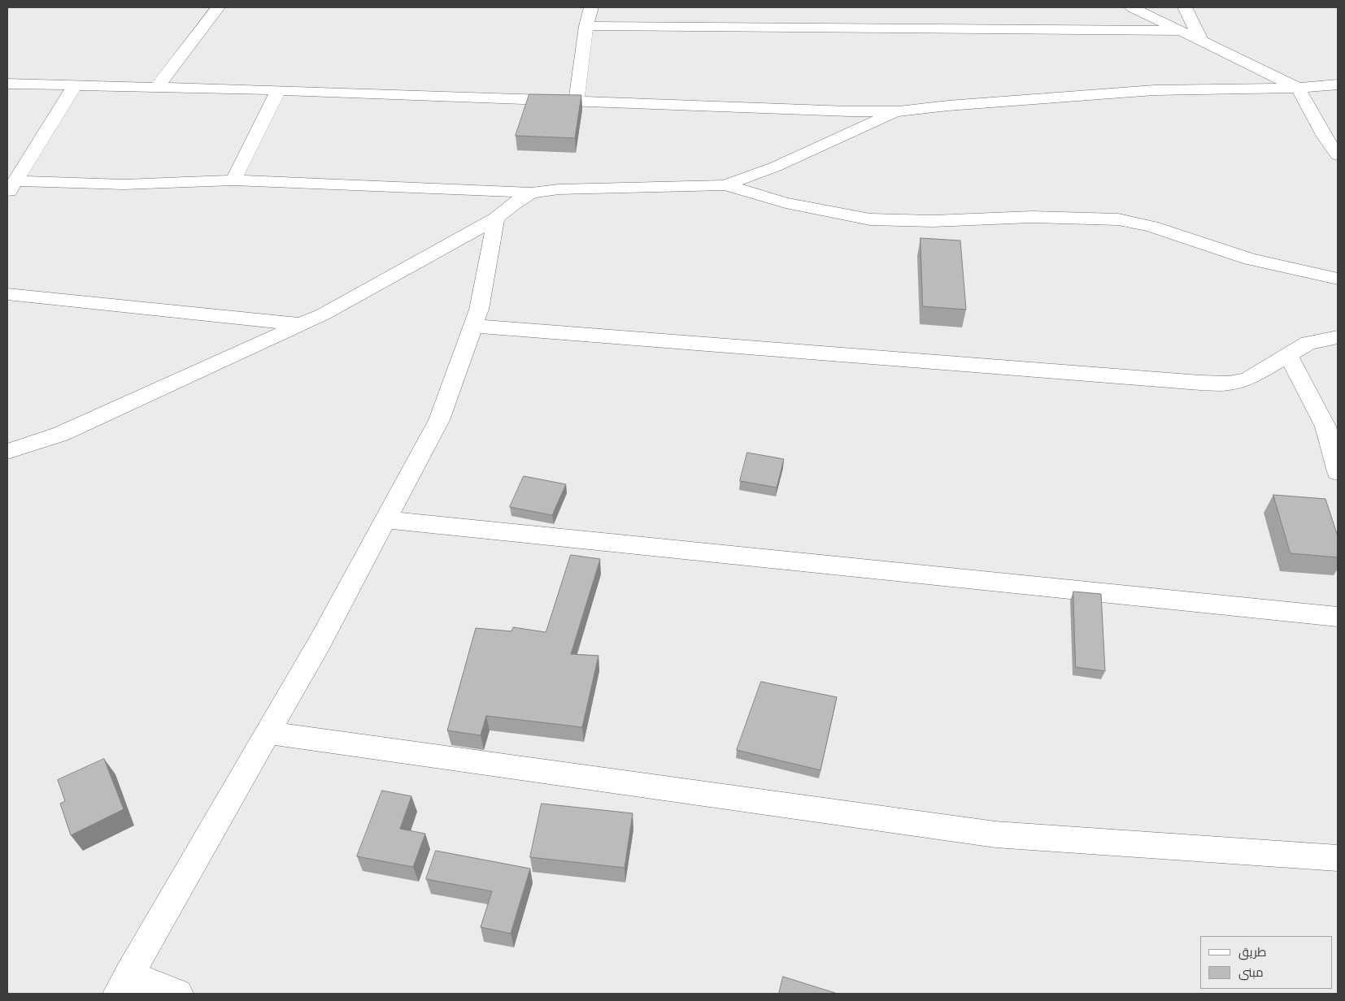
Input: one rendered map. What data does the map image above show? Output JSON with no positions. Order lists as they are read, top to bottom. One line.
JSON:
{"legend":["طريق","مبنى"]}
